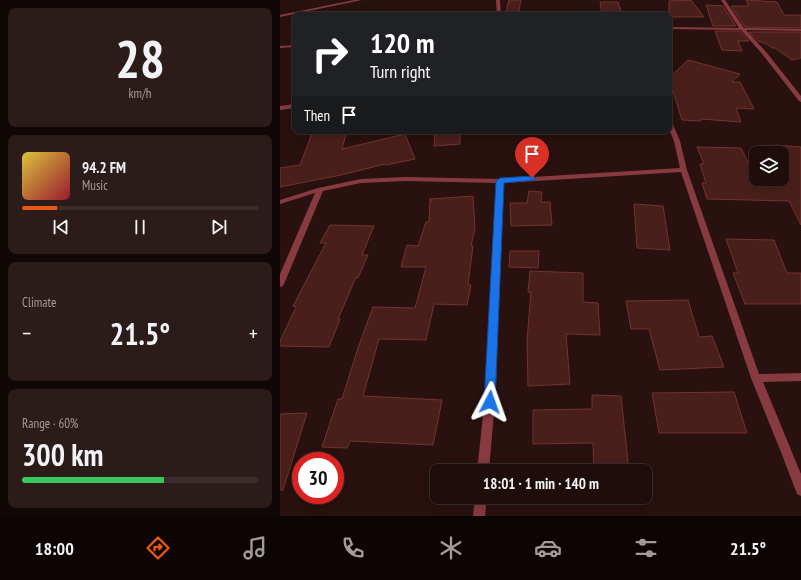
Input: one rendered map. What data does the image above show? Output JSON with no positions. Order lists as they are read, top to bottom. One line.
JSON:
{"page":{"tile":[["28","km/h"],"Climate",["Range · 60%","300 km"]],"turn":["120 m","Turn right"],"then":"Then","song":["94.2 FM","Music"],"heat":["−","21.5°","+"],"limit":"30","trip":"18:01 · 1 min · 140 m","tabs":["18:00","21.5°"]}}
